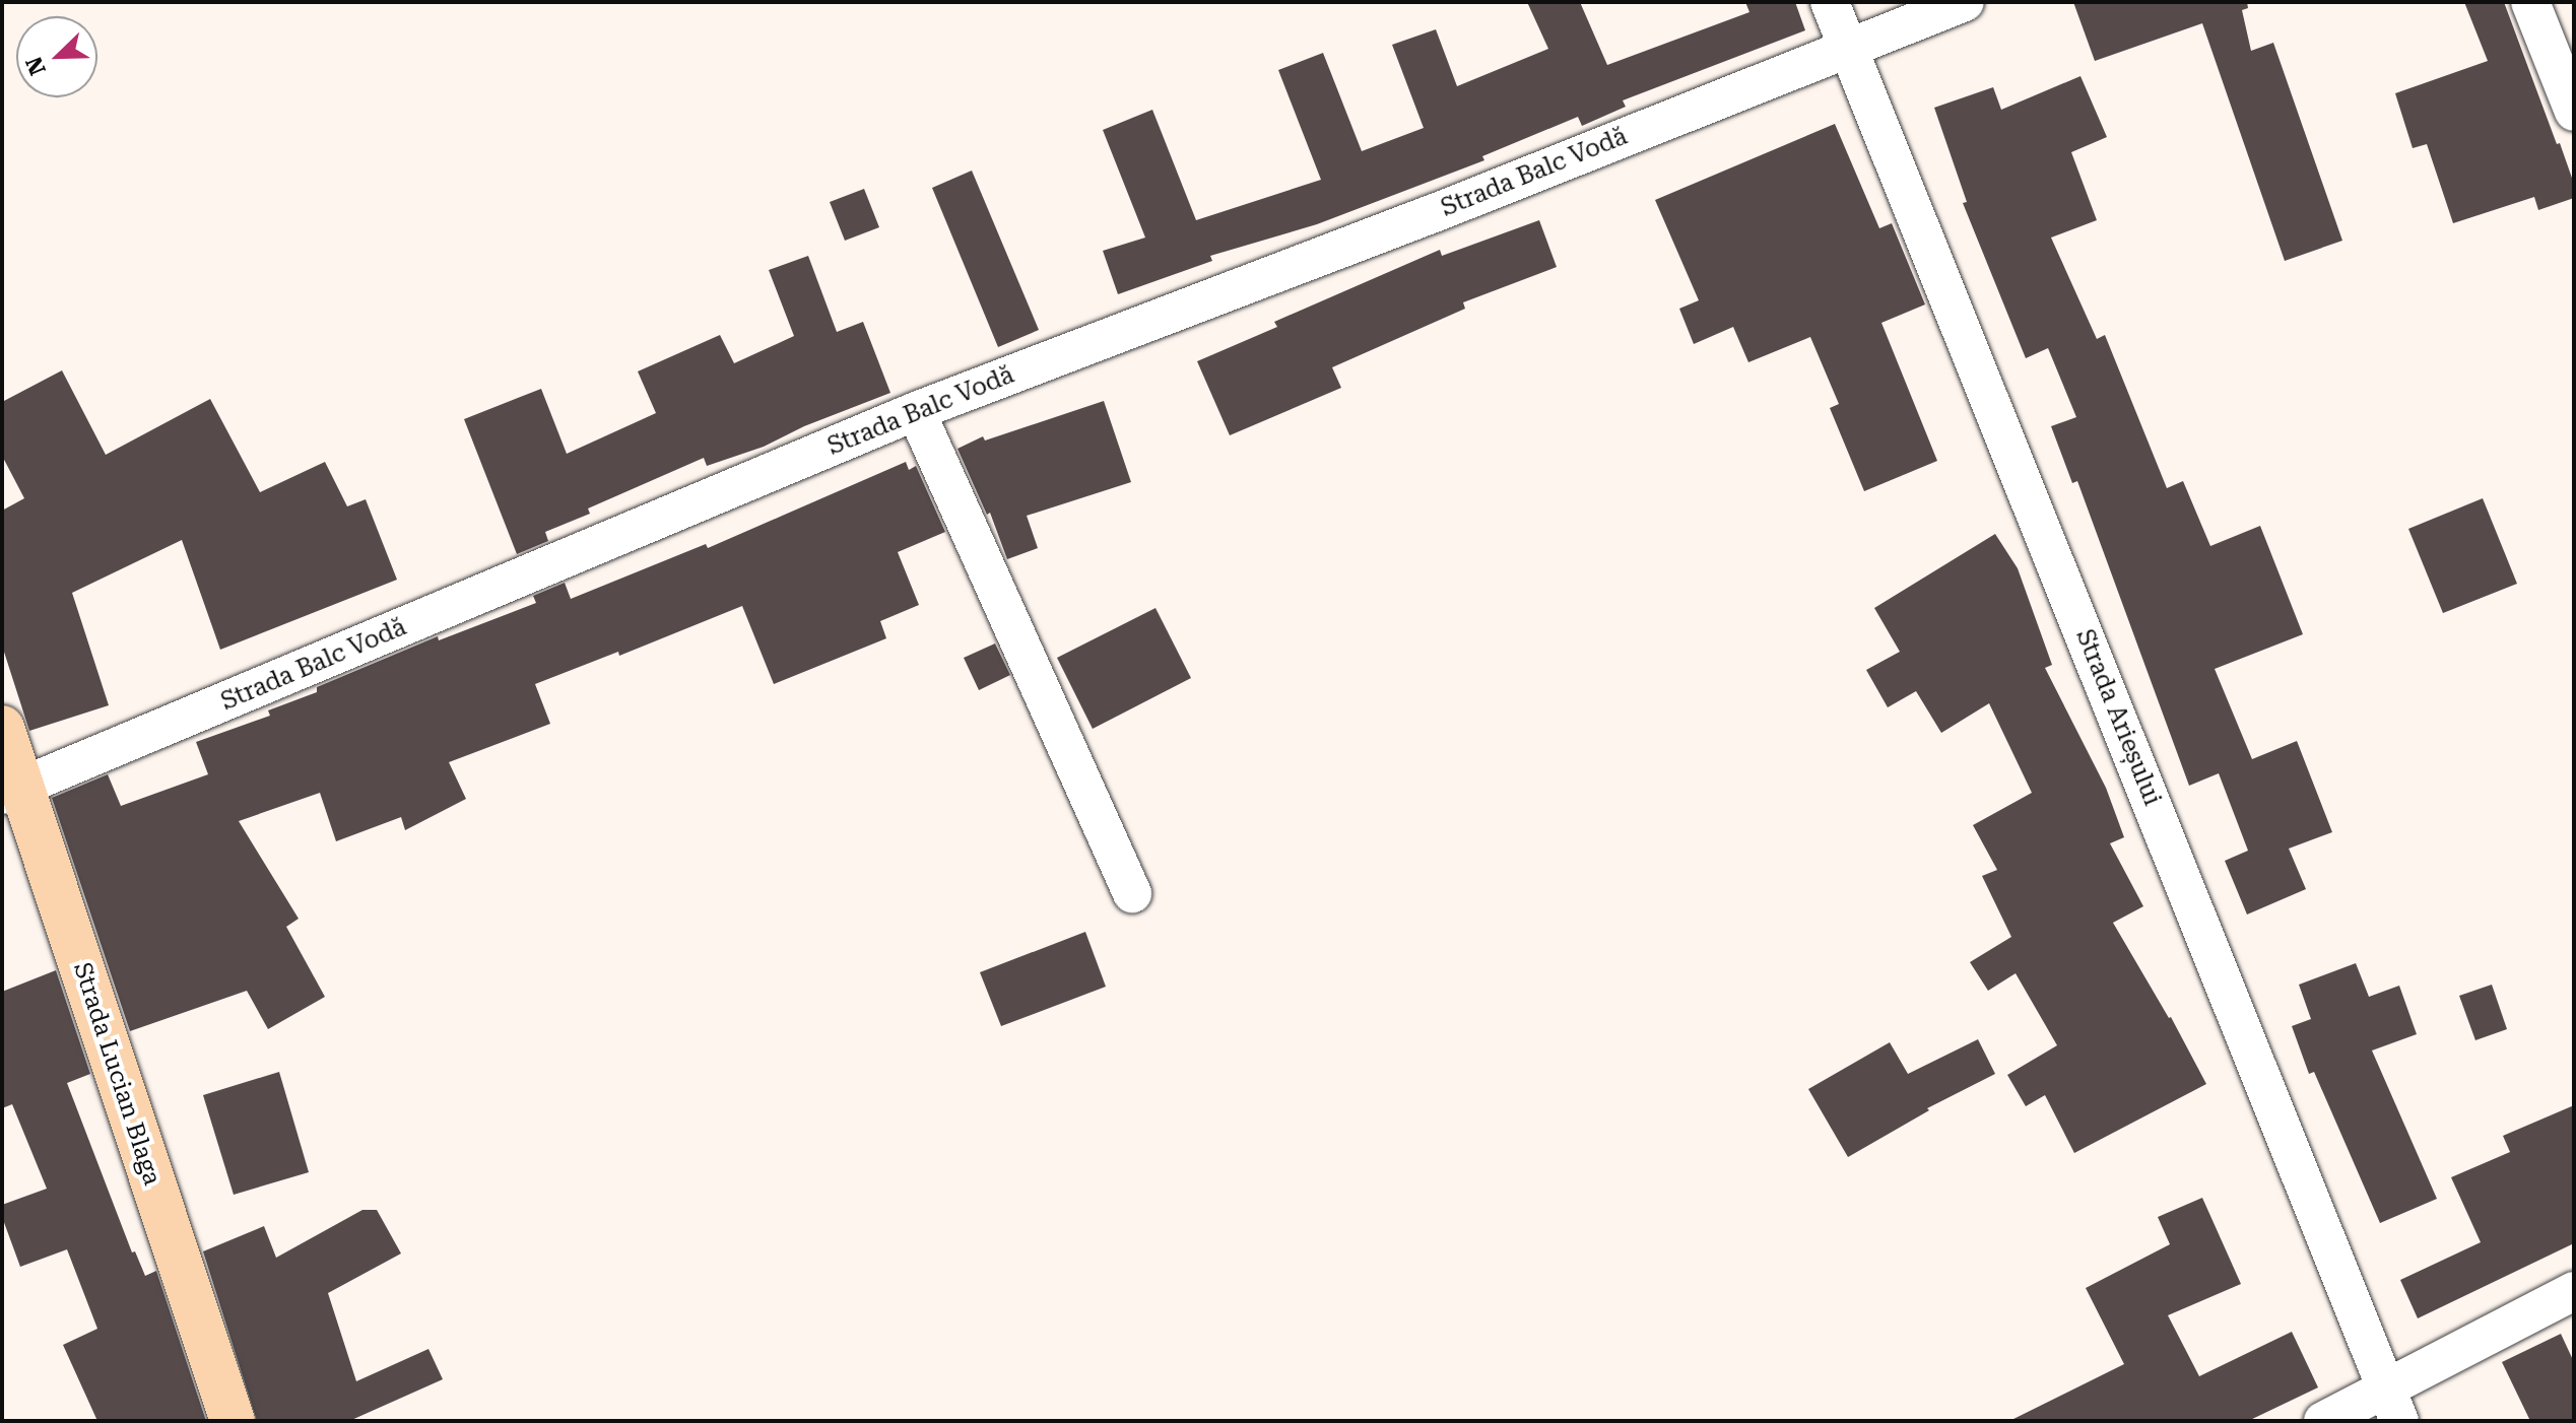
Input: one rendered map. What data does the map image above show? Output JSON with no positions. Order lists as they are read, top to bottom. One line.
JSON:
{"streets":{"street":["Strada Balc Vodă","Strada Arieșului","Strada Lucian Blaga"]},"crossings":[["Strada Balc Vodă","Strada Arieșului"],["Strada Balc Vodă","Strada Lucian Blaga"]],"north":"bottom left"}
